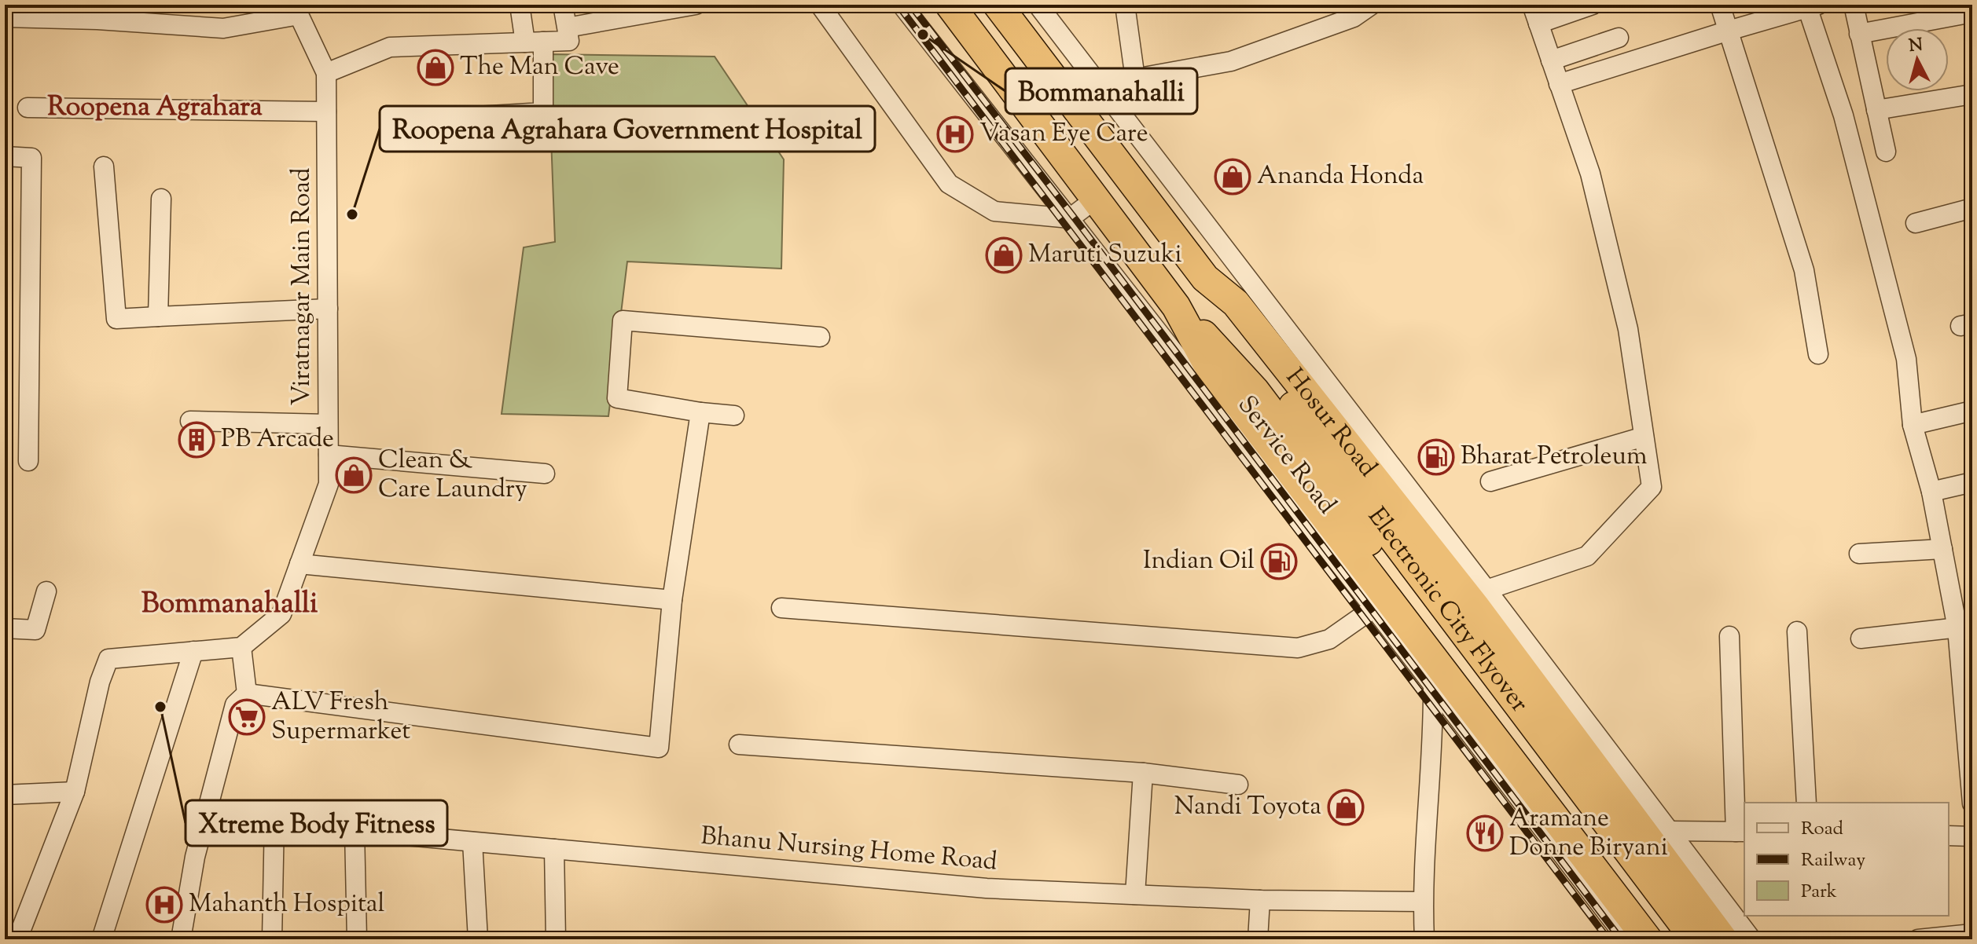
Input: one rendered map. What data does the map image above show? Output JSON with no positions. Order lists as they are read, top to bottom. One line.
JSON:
{"streets":{"highway":["Hosur Road","Electronic City Flyover"],"street":["Viratnagar Main Road","Service Road","Bhanu Nursing Home Road"]},"crossings":[["Hosur Road","Electronic City Flyover"]],"districts":["Roopena Agrahara","Bommanahalli"],"places":{"other":["Bommanahalli","Roopena Agrahara Government Hospital","Xtreme Body Fitness"],"shop":["The Man Cave","Ananda Honda","Maruti Suzuki","Clean & Care Laundry","Nandi Toyota"],"hospital":["Vasan Eye Care","Mahanth Hospital"],"building":["PB Arcade"],"fuel station":["Bharat Petroleum","Indian Oil"],"supermarket":["ALV Fresh Supermarket"],"restaurant":["Aramane Donne Biryani"]},"legend":["Road","Railway","Park"],"north":"top"}
